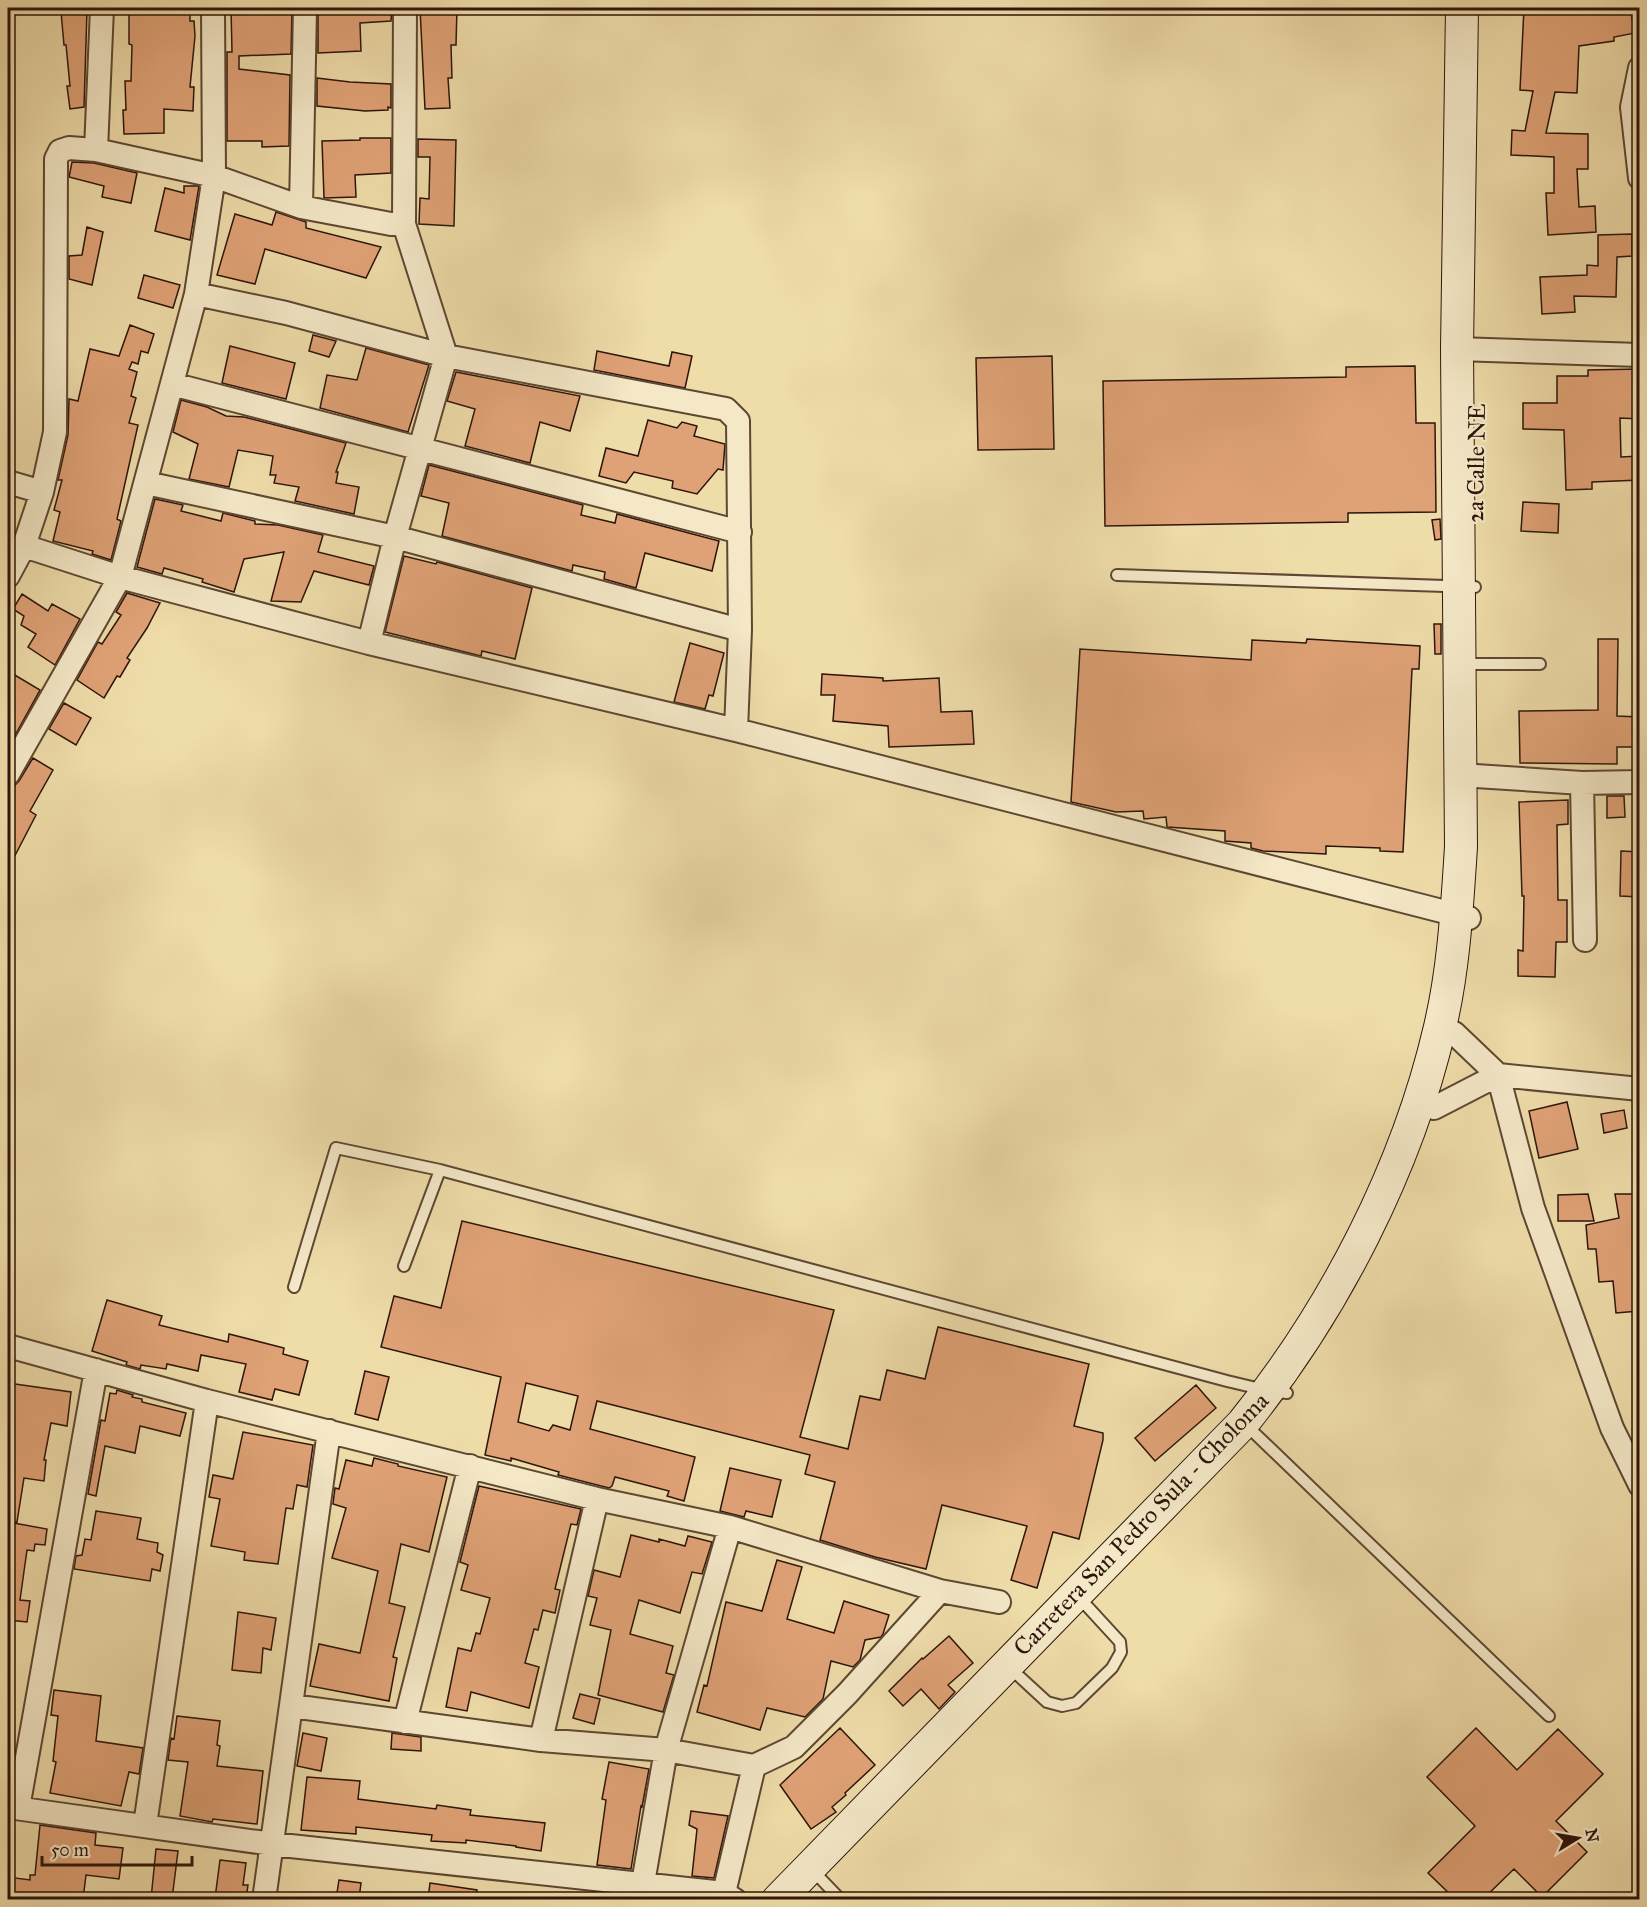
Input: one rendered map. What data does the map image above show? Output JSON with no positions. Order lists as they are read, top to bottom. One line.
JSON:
{"streets":{"main road":["2a Calle NE","Carretera San Pedro Sula - Choloma"]},"crossings":[["2a Calle NE","Carretera San Pedro Sula - Choloma"]],"scale_bar":"50 m","north":"right"}
